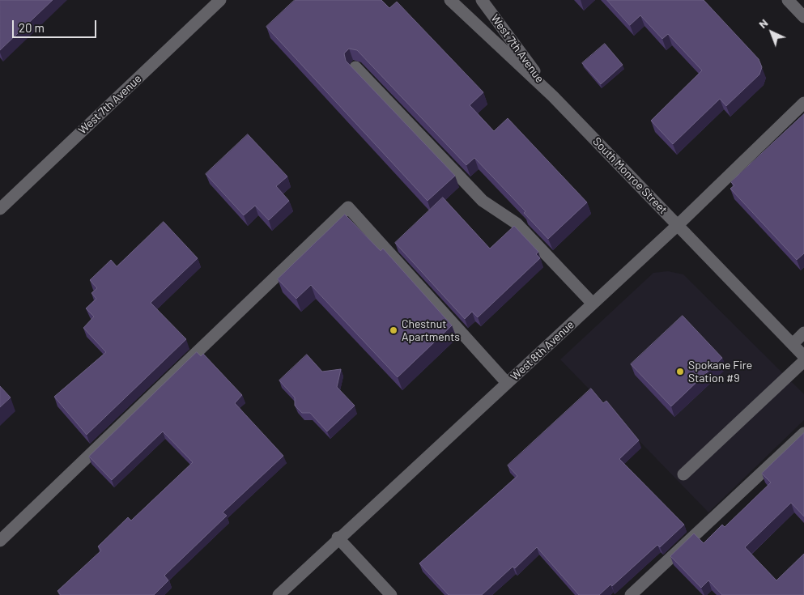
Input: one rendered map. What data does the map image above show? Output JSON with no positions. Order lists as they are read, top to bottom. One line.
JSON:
{"streets":{"street":["West 7th Avenue","South Monroe Street","West 8th Avenue"]},"crossings":[["West 7th Avenue","South Monroe Street"],["South Monroe Street","West 8th Avenue"]],"places":["Chestnut Apartments","Spokane Fire Station #9"],"scale_bar":"20 m","north":"top left"}
